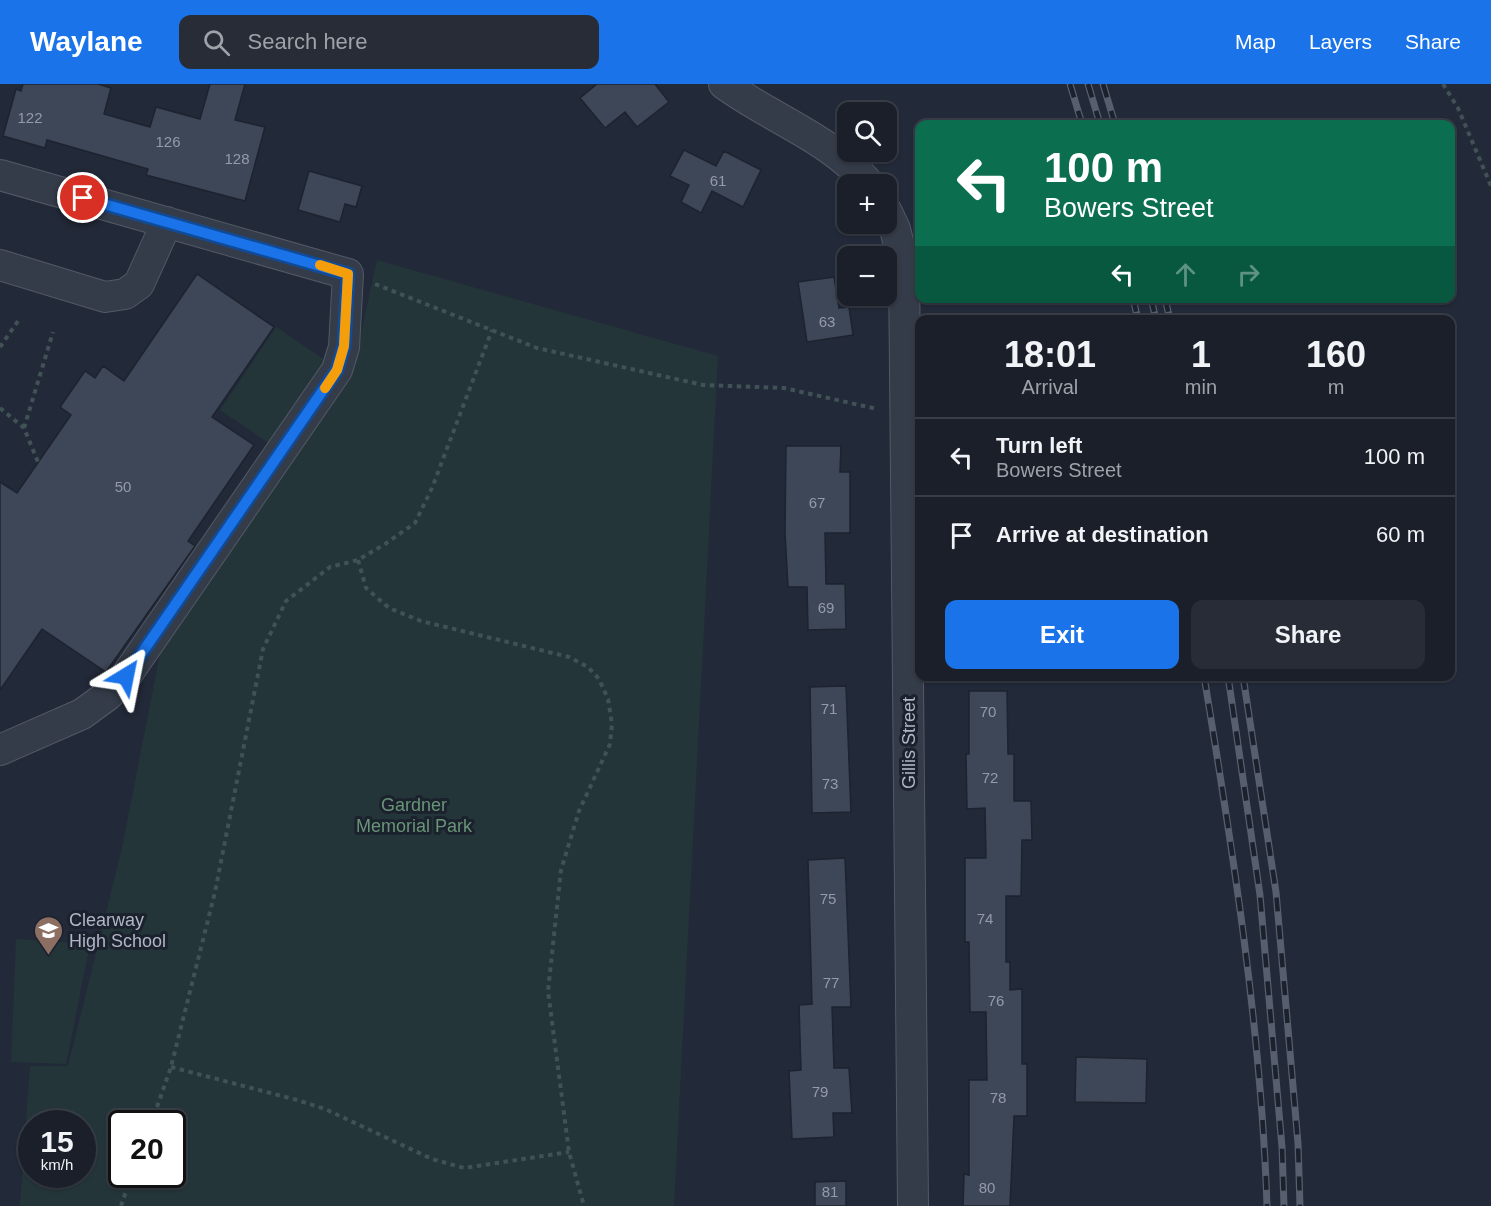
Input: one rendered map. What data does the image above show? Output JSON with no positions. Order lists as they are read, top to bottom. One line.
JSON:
{"streets":{"street":["Gillis Street"]},"parks":["Gardner Memorial Park"],"places":{"school or university":["Clearway High School"]},"house_numbers":["122","126","128","61","63","50","67","69","71","70","72","73","75","74","77","76","79","78","80","81"],"page":{"header":"Waylane","search":"Search here","nav":["Map","Layers","Share"],"map_buttons":["+","−"],"turn":["100 m","Bowers Street"],"eta":["18:01","Arrival","1","min","160","m"],"list":[{"name":"Turn left","note":"Bowers Street","value":"100 m"},{"name":"Arrive at destination","value":"60 m"}],"buttons":["Exit","Share"],"speed":"15 km/h","limit":"20"}}
